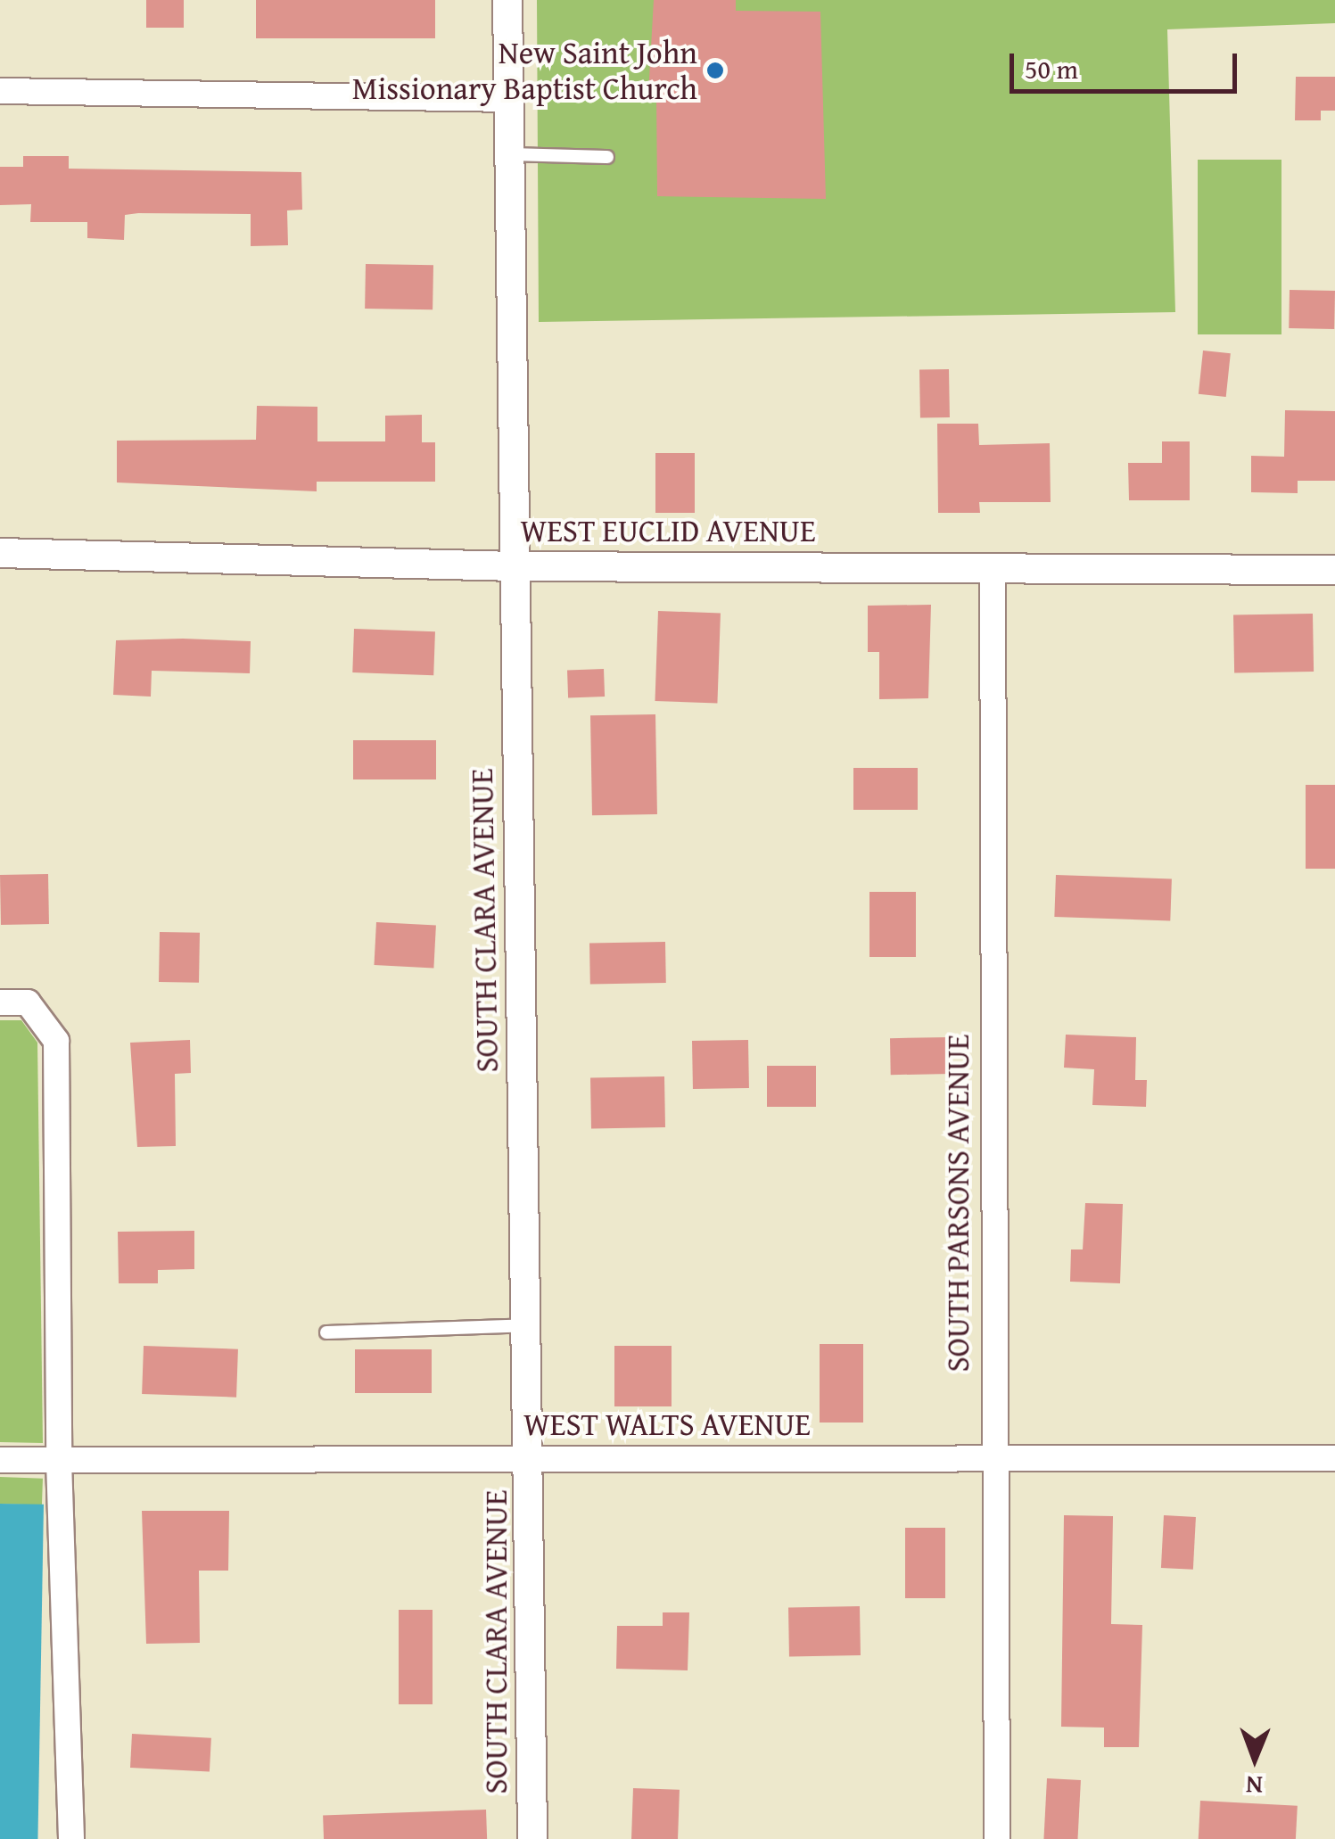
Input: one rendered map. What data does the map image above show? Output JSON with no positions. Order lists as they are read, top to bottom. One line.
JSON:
{"streets":{"street":["WEST EUCLID AVENUE","SOUTH CLARA AVENUE","SOUTH PARSONS AVENUE","WEST WALTS AVENUE"]},"crossings":[["WEST EUCLID AVENUE","SOUTH CLARA AVENUE"],["WEST EUCLID AVENUE","SOUTH PARSONS AVENUE"],["SOUTH CLARA AVENUE","WEST WALTS AVENUE"],["SOUTH PARSONS AVENUE","WEST WALTS AVENUE"]],"places":["New Saint John Missionary Baptist Church"],"scale_bar":"50 m","north":"bottom"}
